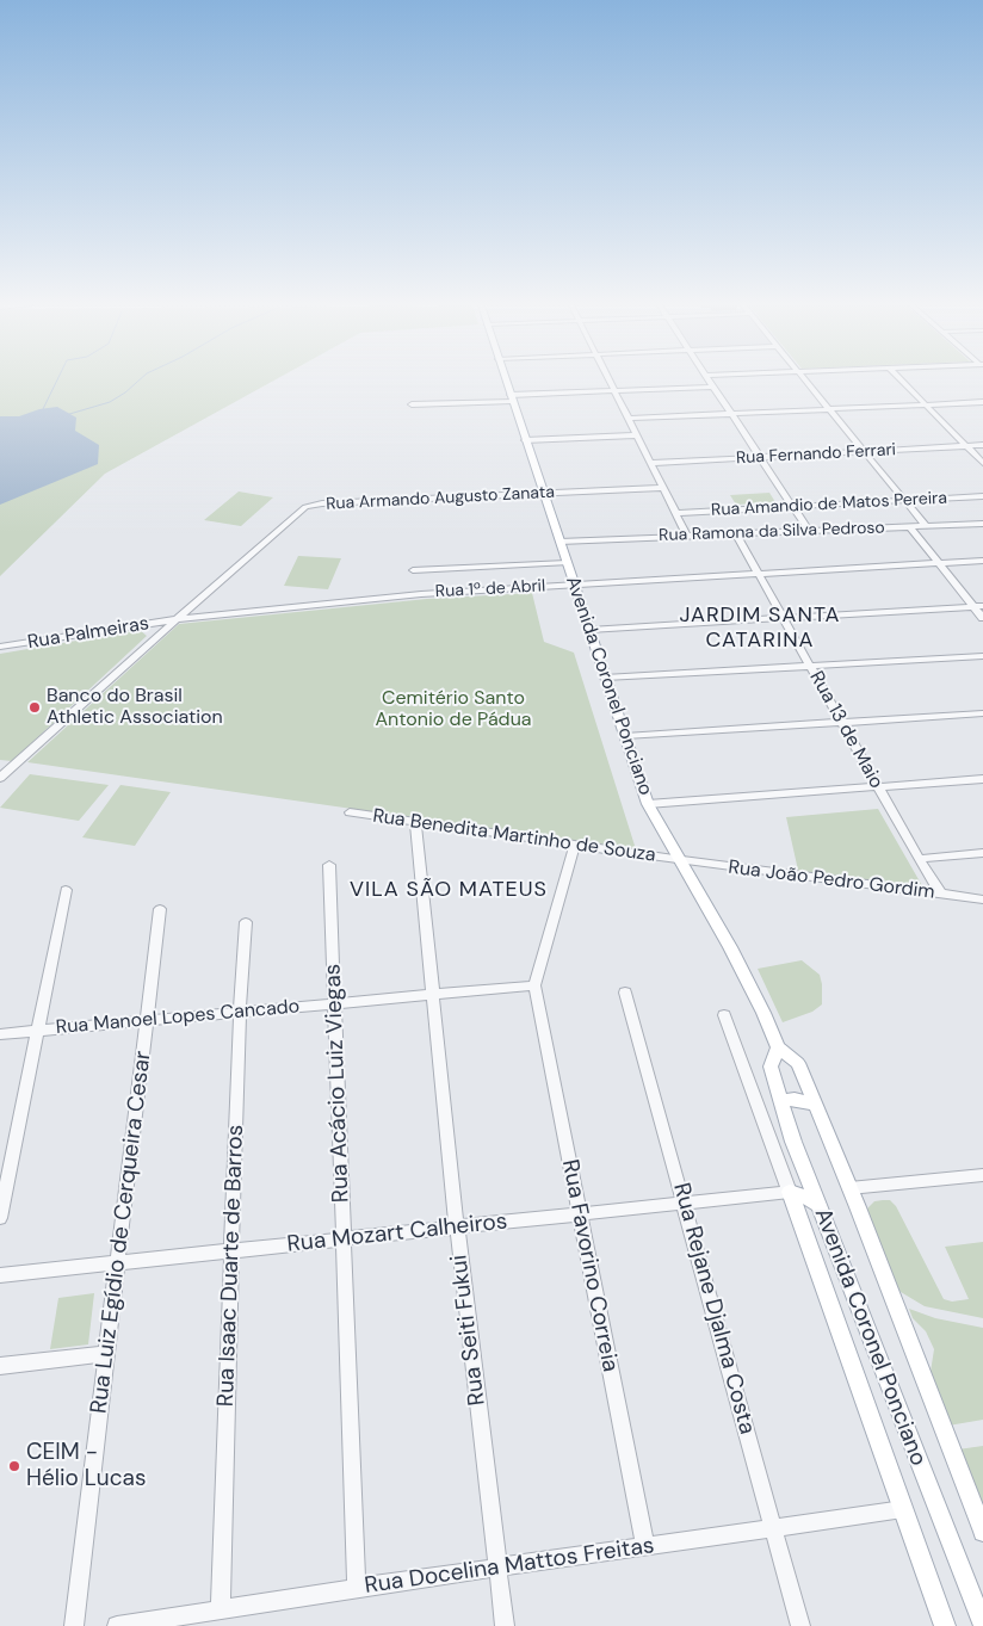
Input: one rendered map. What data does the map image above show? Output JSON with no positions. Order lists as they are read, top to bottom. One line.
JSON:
{"streets":{"main road":["Avenida Coronel Ponciano"],"street":["Rua Fernando Ferrari","Rua Armando Augusto Zanata","Rua Amandio de Matos Pereira","Rua Ramona da Silva Pedroso","Rua 1º de Abril","Rua Palmeiras","Rua 13 de Maio","Rua Benedita Martinho de Souza","Rua João Pedro Gordim","Rua Manoel Lopes Cancado","Rua Acácio Luiz Viegas","Rua Luiz Egídio de Cerqueira Cesar","Rua Mozart Calheiros","Rua Isaac Duarte de Barros","Rua Favorino Correia","Rua Rejane Djalma Costa","Rua Seiti Fukui","Rua Docelina Mattos Freitas"]},"crossings":[["Rua Armando Augusto Zanata","Rua 1º de Abril"],["Rua Armando Augusto Zanata","Rua Palmeiras"],["Rua Armando Augusto Zanata","Avenida Coronel Ponciano"],["Rua Ramona da Silva Pedroso","Avenida Coronel Ponciano"],["Rua Ramona da Silva Pedroso","Rua 13 de Maio"],["Rua 1º de Abril","Rua Palmeiras"],["Rua 1º de Abril","Avenida Coronel Ponciano"],["Rua 1º de Abril","Rua 13 de Maio"],["Avenida Coronel Ponciano","Rua Benedita Martinho de Souza"],["Avenida Coronel Ponciano","Rua João Pedro Gordim"],["Rua 13 de Maio","Rua João Pedro Gordim"],["Rua Benedita Martinho de Souza","Rua João Pedro Gordim"],["Rua Benedita Martinho de Souza","Rua Favorino Correia"],["Rua Benedita Martinho de Souza","Rua Seiti Fukui"],["Rua Manoel Lopes Cancado","Rua Acácio Luiz Viegas"],["Rua Manoel Lopes Cancado","Rua Luiz Egídio de Cerqueira Cesar"],["Rua Manoel Lopes Cancado","Rua Isaac Duarte de Barros"],["Rua Manoel Lopes Cancado","Rua Favorino Correia"],["Rua Manoel Lopes Cancado","Rua Seiti Fukui"],["Rua Acácio Luiz Viegas","Rua Mozart Calheiros"],["Rua Acácio Luiz Viegas","Rua Docelina Mattos Freitas"],["Rua Luiz Egídio de Cerqueira Cesar","Rua Mozart Calheiros"],["Rua Mozart Calheiros","Rua Isaac Duarte de Barros"],["Rua Mozart Calheiros","Rua Favorino Correia"],["Rua Mozart Calheiros","Rua Rejane Djalma Costa"],["Rua Mozart Calheiros","Rua Seiti Fukui"],["Rua Isaac Duarte de Barros","Rua Docelina Mattos Freitas"],["Rua Favorino Correia","Rua Docelina Mattos Freitas"],["Rua Rejane Djalma Costa","Rua Docelina Mattos Freitas"],["Rua Seiti Fukui","Rua Docelina Mattos Freitas"]],"districts":["JARDIM SANTA CATARINA","VILA SÃO MATEUS"],"parks":["Cemitério Santo Antonio de Pádua"],"places":["Banco do Brasil Athletic Association","CEIM - Hélio Lucas"]}
